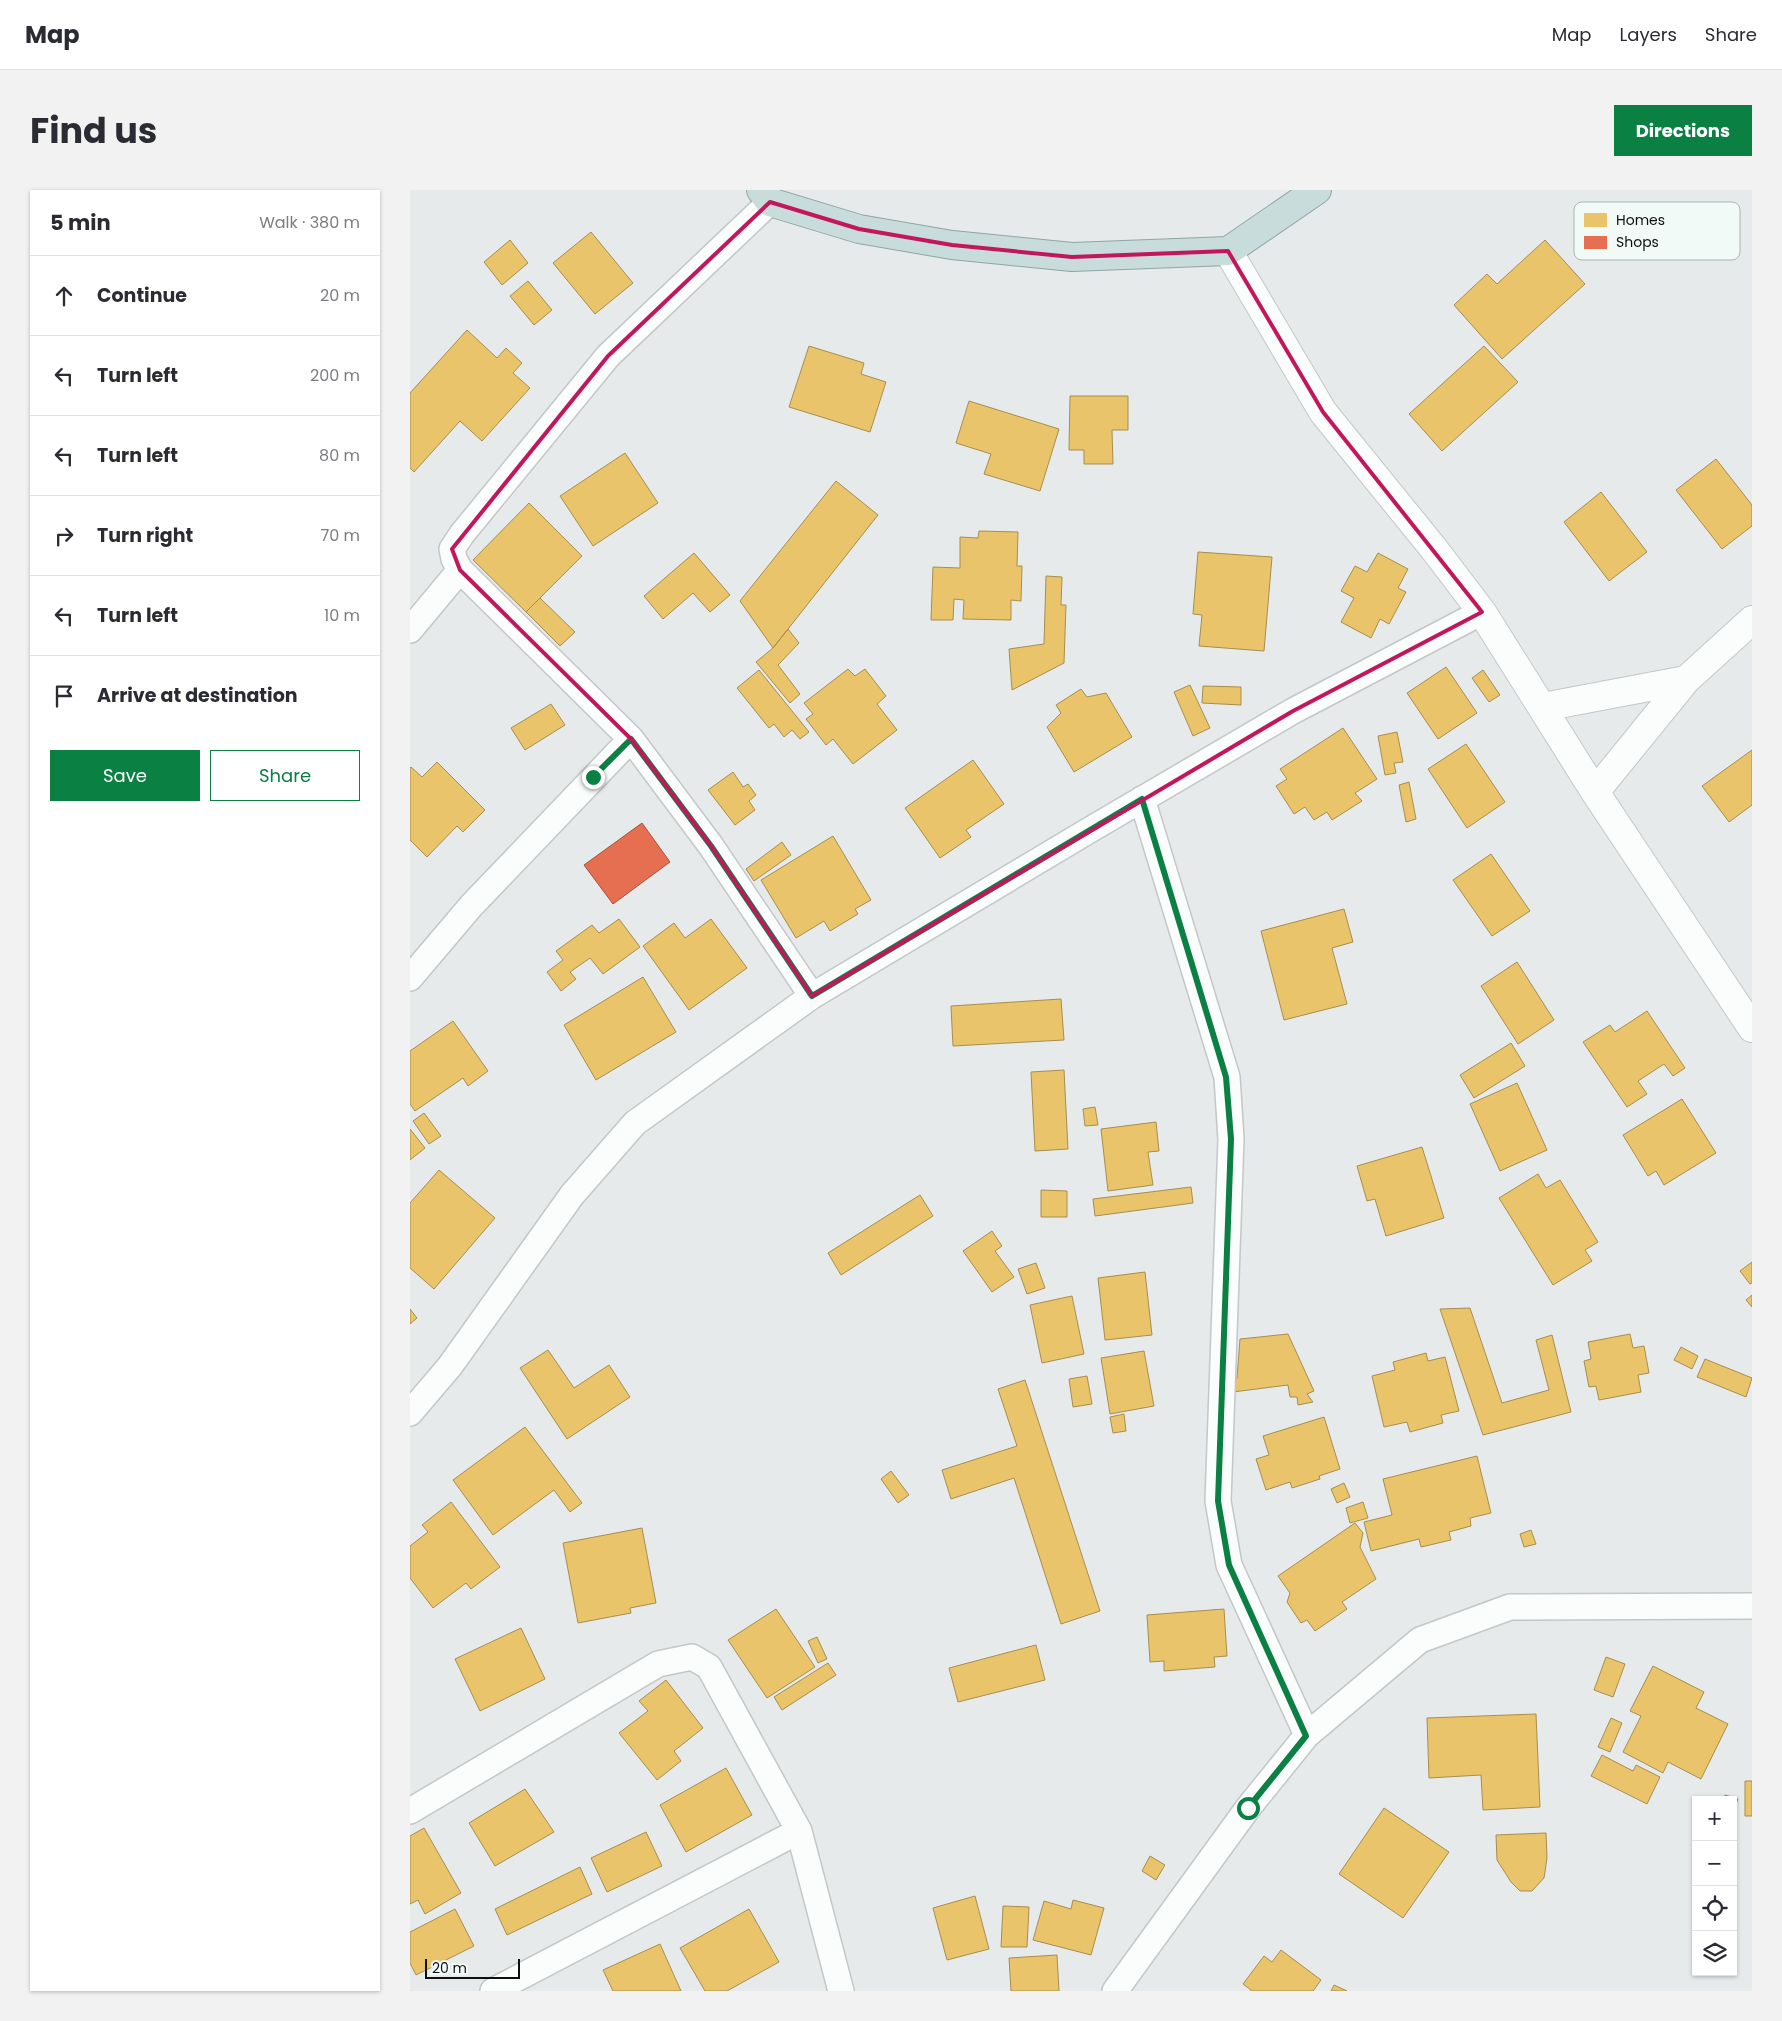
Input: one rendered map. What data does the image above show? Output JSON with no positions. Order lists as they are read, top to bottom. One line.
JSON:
{"legend":["Homes","Shops"],"scale_bar":"20 m","page":{"header":"Map","nav":["Map","Layers","Share"],"title":"Find us","buttons":["Directions",["Save","Share"]],"heading":["5 min","Walk · 380 m"],"list":[["Continue","20 m"],["Turn left","200 m"],["Turn left","80 m"],["Turn right","70 m"],["Turn left","10 m"],"Arrive at destination"],"map_buttons":["+","−"],"scale":"20 m"}}
